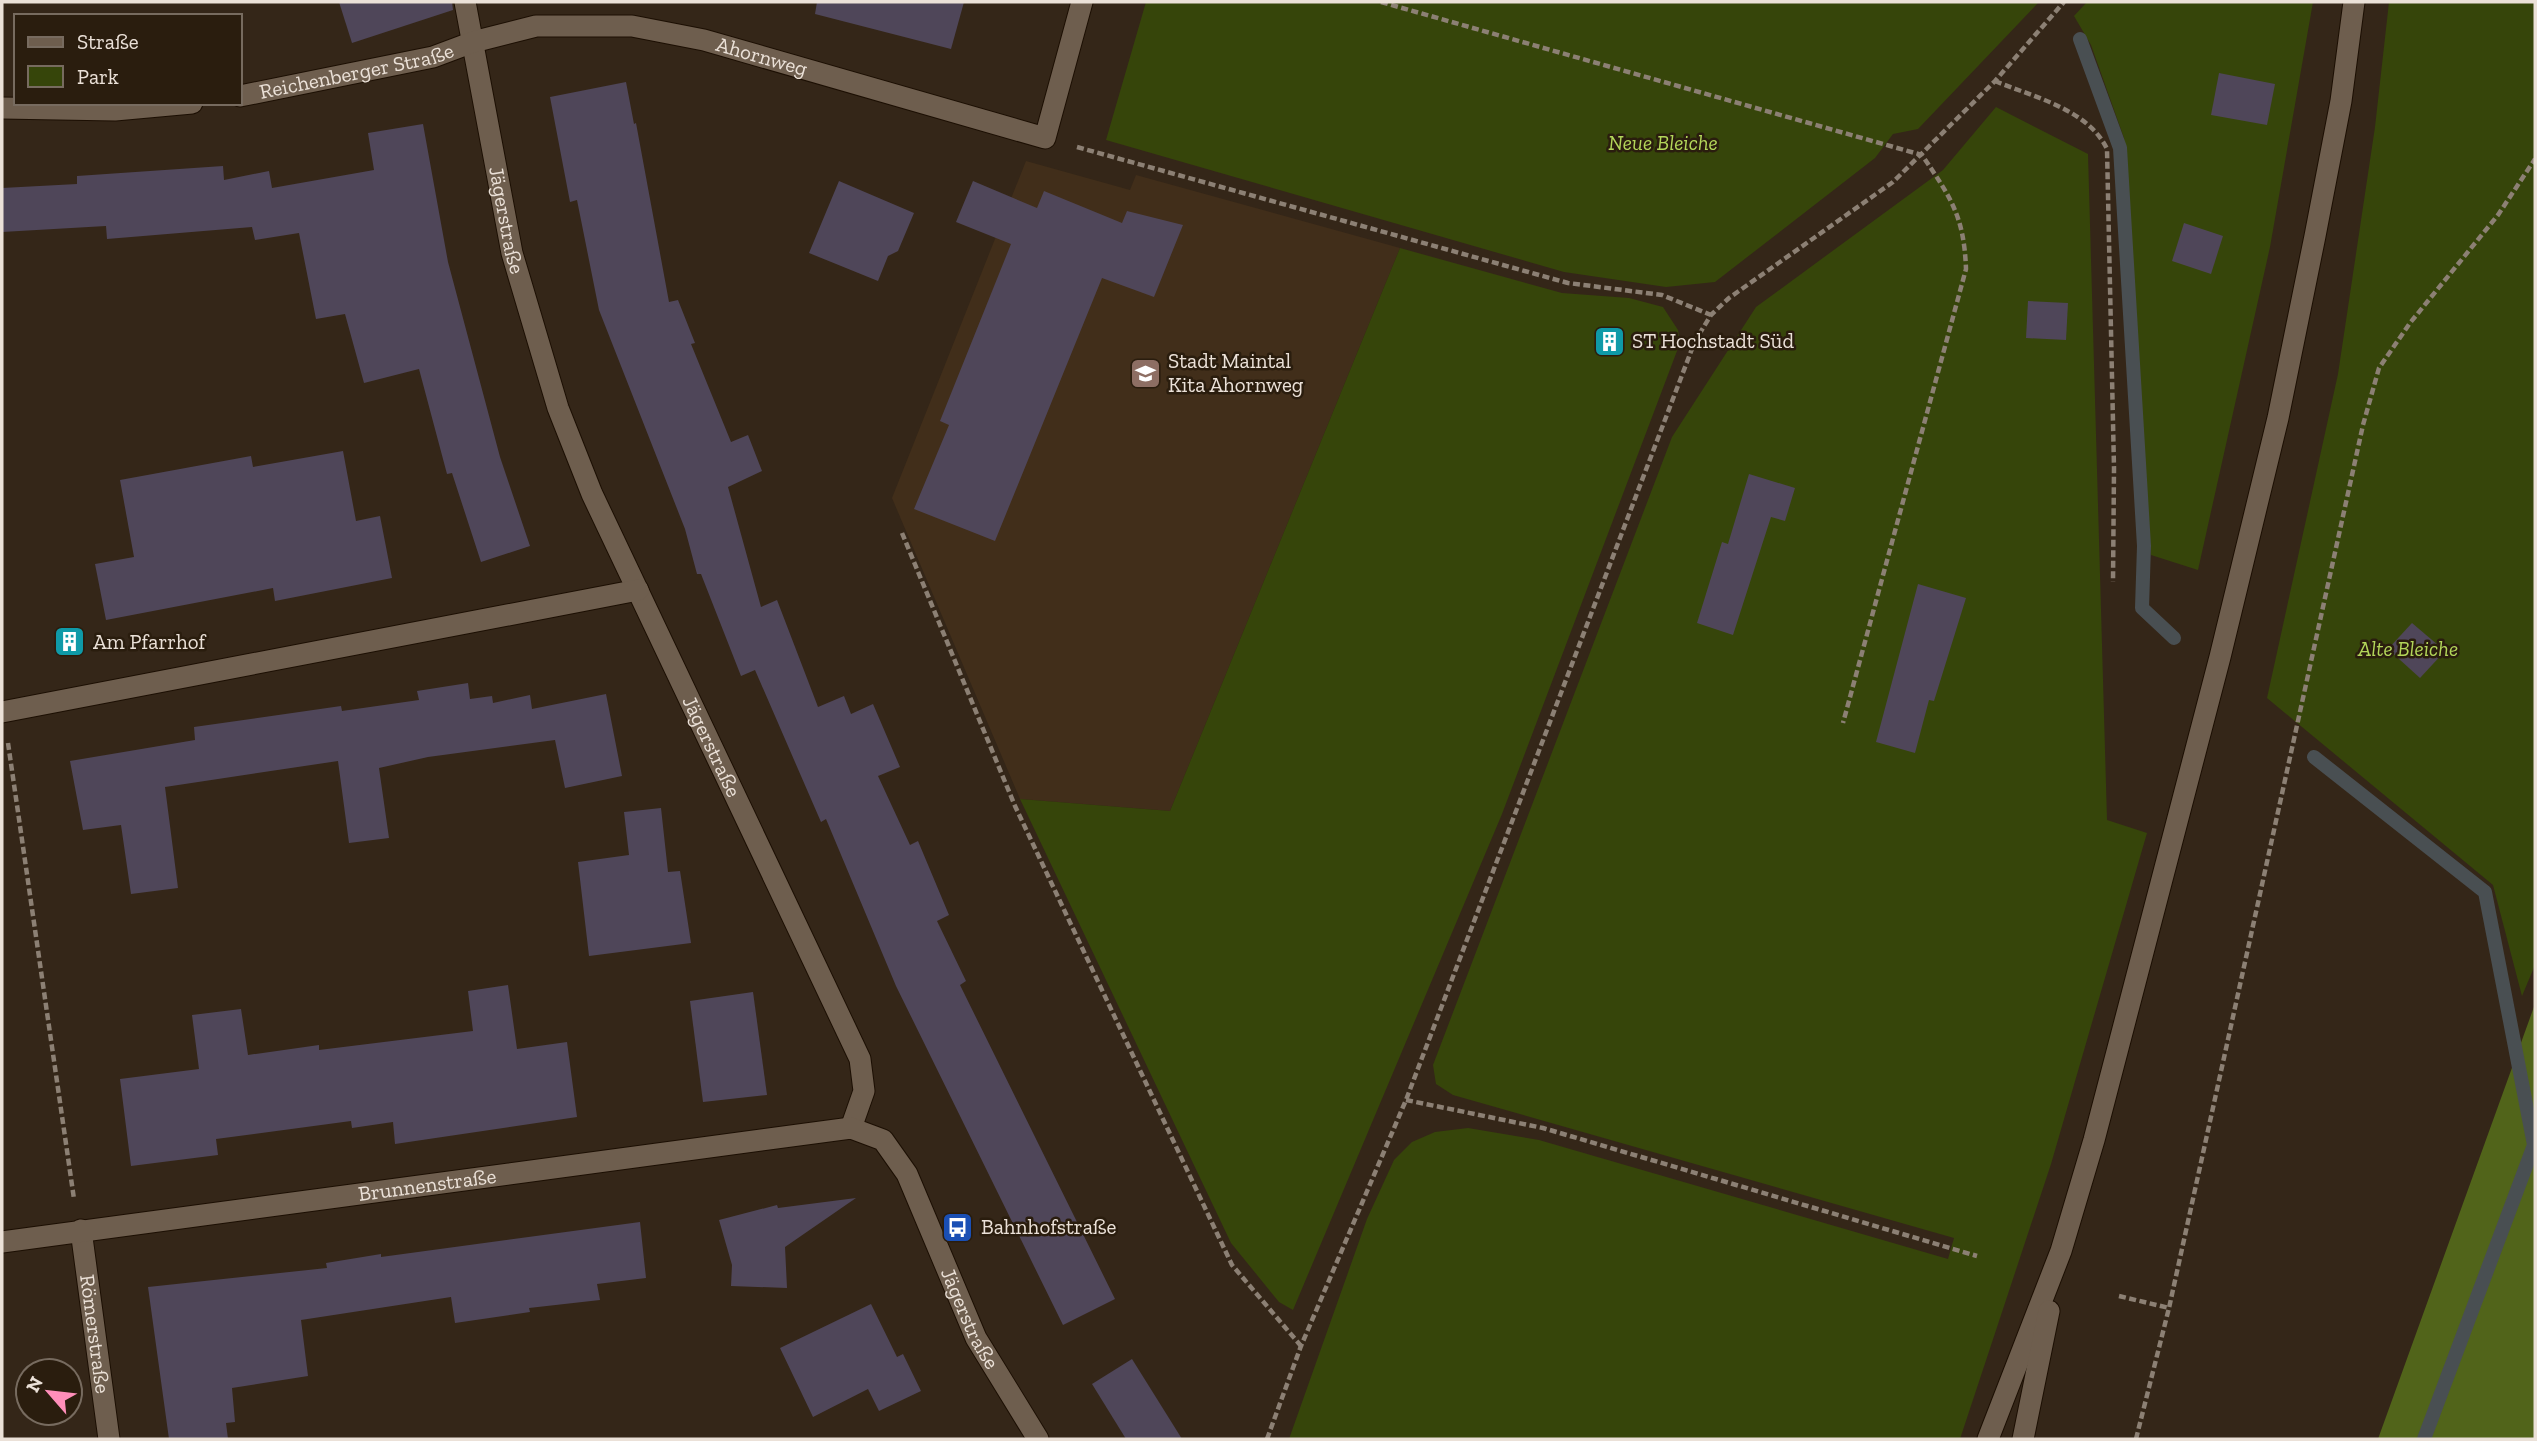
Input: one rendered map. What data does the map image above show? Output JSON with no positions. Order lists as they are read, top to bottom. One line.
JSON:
{"streets":{"street":["Ahornweg","Reichenberger Straße","Jägerstraße","Brunnenstraße","Römerstraße"]},"crossings":[["Ahornweg","Reichenberger Straße"],["Ahornweg","Jägerstraße"],["Reichenberger Straße","Jägerstraße"],["Jägerstraße","Brunnenstraße"],["Brunnenstraße","Römerstraße"]],"parks":["Neue Bleiche","Alte Bleiche"],"places":{"building":["ST Hochstadt Süd","Am Pfarrhof"],"school or university":["Stadt Maintal Kita Ahornweg"],"bus stop":["Bahnhofstraße"]},"legend":["Straße","Park"],"north":"top left"}
